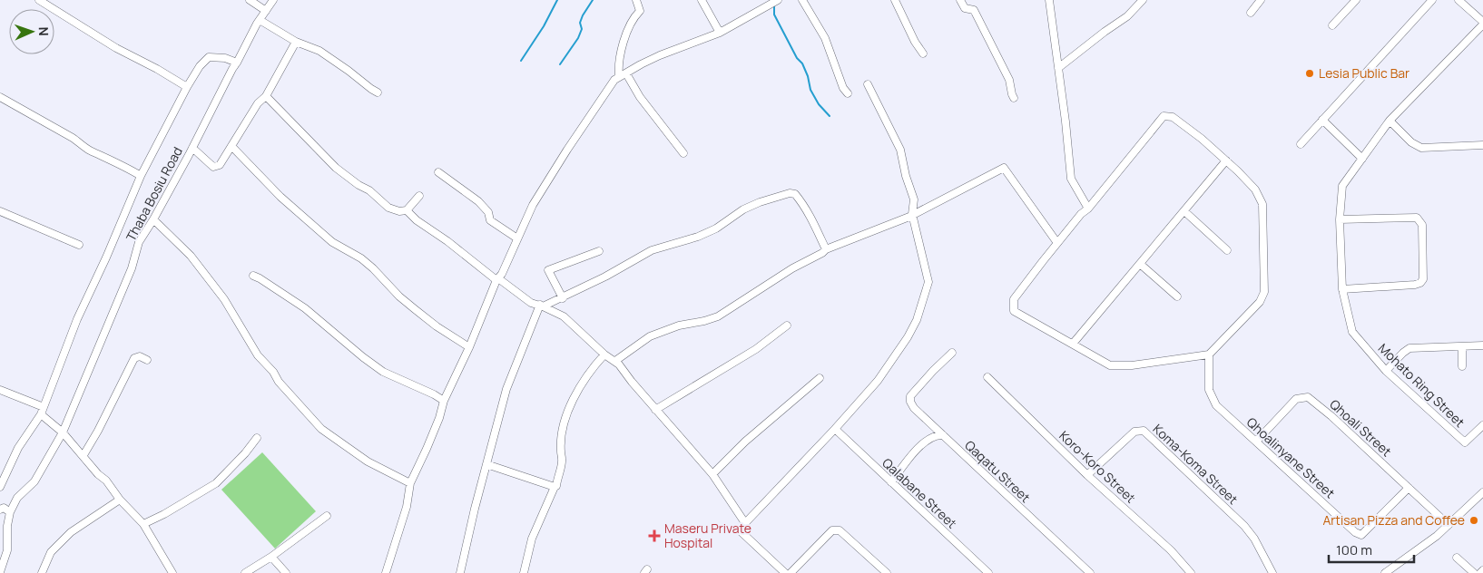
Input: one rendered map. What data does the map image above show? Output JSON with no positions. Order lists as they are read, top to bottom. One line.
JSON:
{"streets":{"street":["Thaba Bosiu Road","Mohato Ring Street","Qhoali Street","Qhoalinyane Street","Koma-Koma Street","Koro-Koro Street","Qaqatu Street","Qalabane Street"]},"crossings":[["Qhoali Street","Qhoalinyane Street"],["Koma-Koma Street","Koro-Koro Street"]],"places":{"other":["Lesia Public Bar","Artisan Pizza and Coffee"],"health":["Maseru Private Hospital"]},"scale_bar":"100 m","north":"right"}
